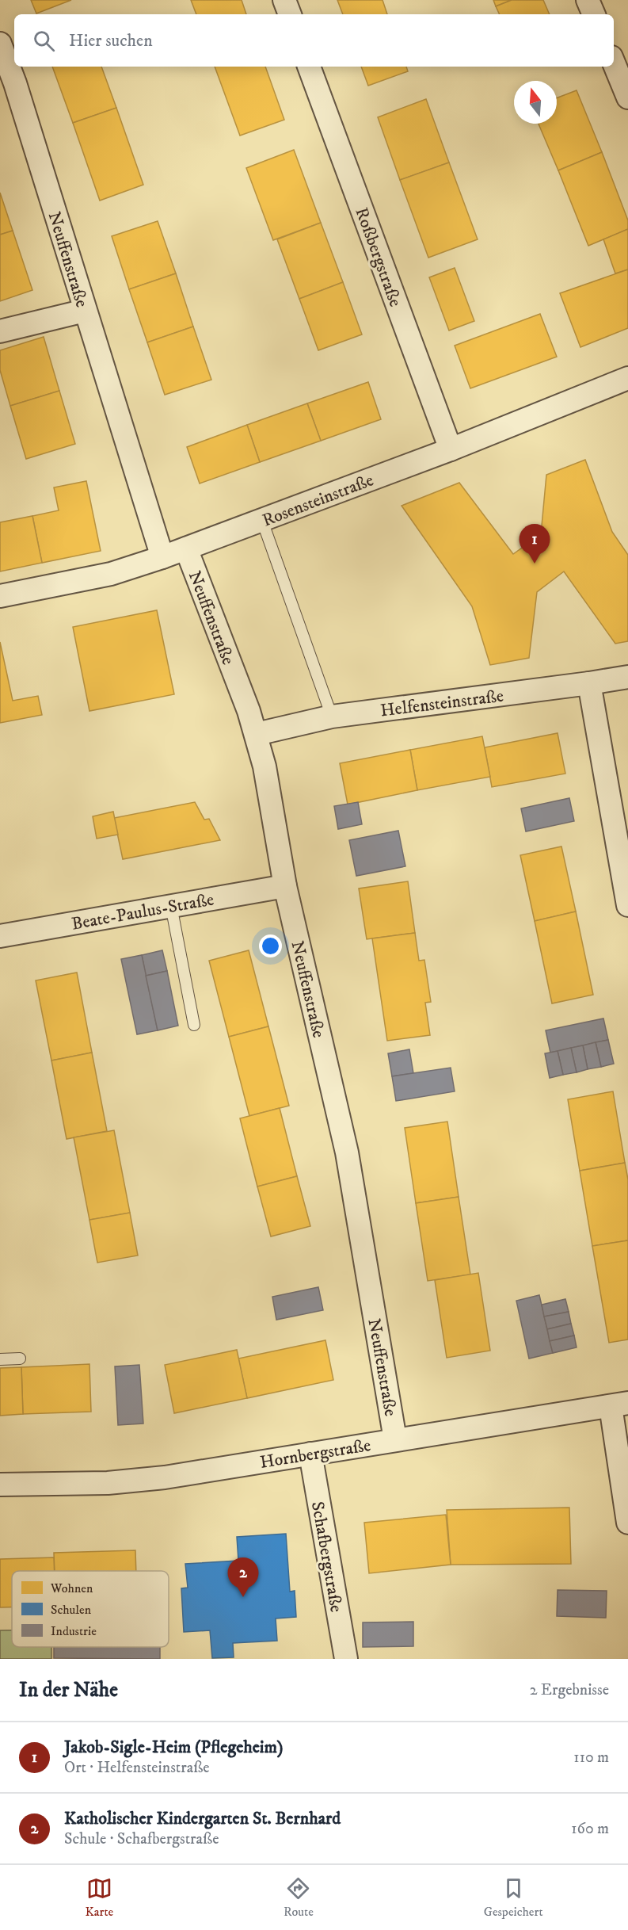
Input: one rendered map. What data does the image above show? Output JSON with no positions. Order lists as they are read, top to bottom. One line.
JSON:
{"streets":{"street":["Roßbergstraße","Neuffenstraße","Rosensteinstraße","Helfensteinstraße","Beate-Paulus-Straße","Hornbergstraße","Schafbergstraße"]},"crossings":[["Roßbergstraße","Rosensteinstraße"],["Neuffenstraße","Rosensteinstraße"],["Neuffenstraße","Helfensteinstraße"],["Neuffenstraße","Beate-Paulus-Straße"],["Neuffenstraße","Hornbergstraße"],["Hornbergstraße","Schafbergstraße"]],"legend":["Wohnen","Schulen","Industrie"],"north":"top","page":{"search":"Hier suchen","pins":["1","2"],"heading":["In der Nähe","2 Ergebnisse"],"list":[{"mark":"1","name":"Jakob-Sigle-Heim (Pflegeheim)","note":"Ort · Helfensteinstraße","value":"110 m"},{"mark":"2","name":"Katholischer Kindergarten St. Bernhard","note":"Schule · Schafbergstraße","value":"160 m"}],"nav":["Karte","Route","Gespeichert"]}}
